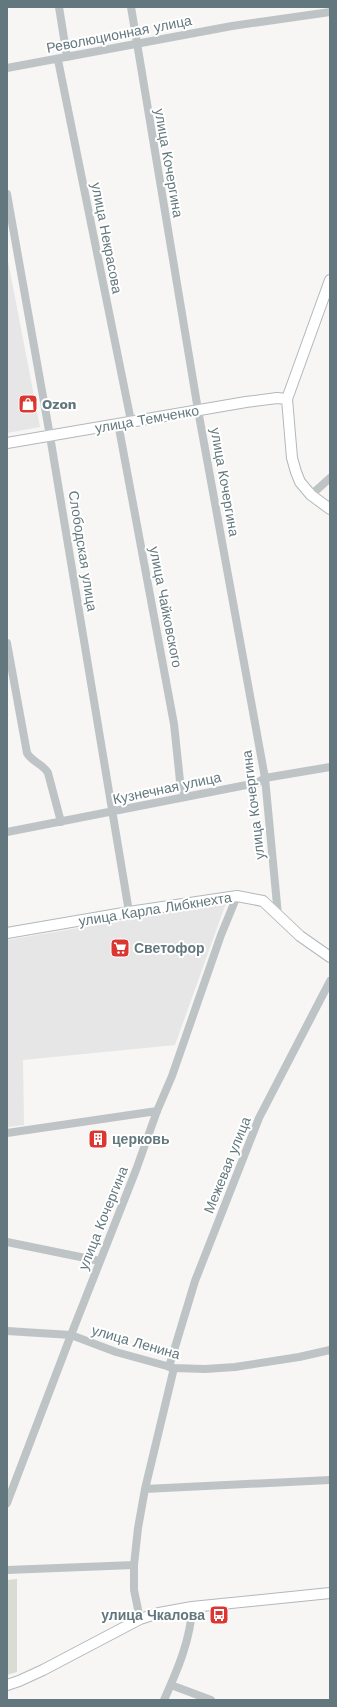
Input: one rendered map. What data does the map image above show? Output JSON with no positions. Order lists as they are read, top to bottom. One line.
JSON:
{"streets":{"main road":["улица Темченко","улица Карла Либкнехта"],"street":["Революционная улица","улица Кочергина","улица Некрасова","Слободская улица","улица Чайковского","Кузнечная улица","Межевая улица","улица Ленина"]},"crossings":[["Революционная улица","улица Кочергина"],["Революционная улица","улица Некрасова"],["улица Кочергина","улица Темченко"],["улица Кочергина","Кузнечная улица"],["улица Кочергина","улица Карла Либкнехта"],["улица Кочергина","улица Ленина"],["улица Некрасова","улица Темченко"],["улица Темченко","Слободская улица"],["улица Темченко","улица Чайковского"],["Слободская улица","Кузнечная улица"],["Слободская улица","улица Карла Либкнехта"],["улица Чайковского","Кузнечная улица"],["Межевая улица","улица Ленина"]],"places":{"shop":["Ozon"],"supermarket":["Светофор"],"building":["церковь"],"bus stop":["улица Чкалова"]}}
